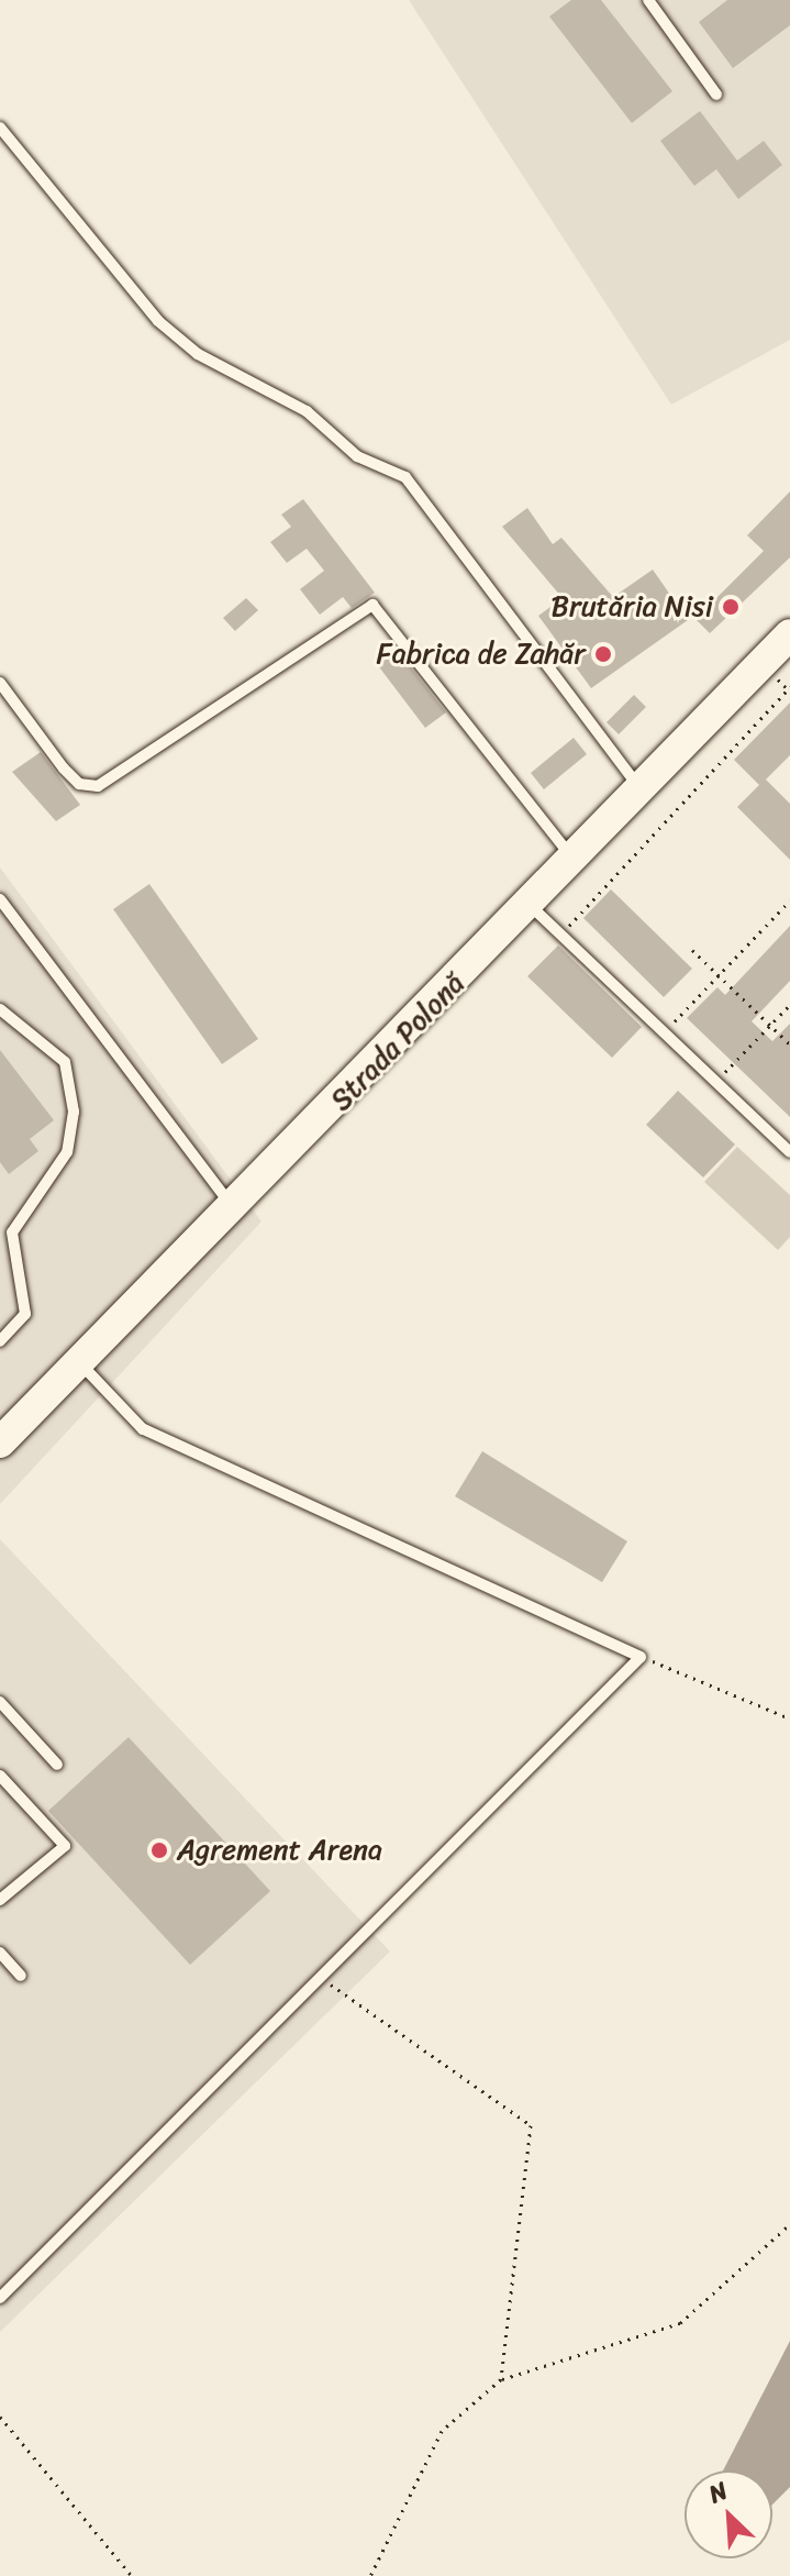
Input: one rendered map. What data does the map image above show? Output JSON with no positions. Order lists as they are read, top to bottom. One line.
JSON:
{"streets":{"main road":["Strada Polonă"]},"places":["Brutăria Nisi","Fabrica de Zahăr","Agrement Arena"],"north":"top left"}
